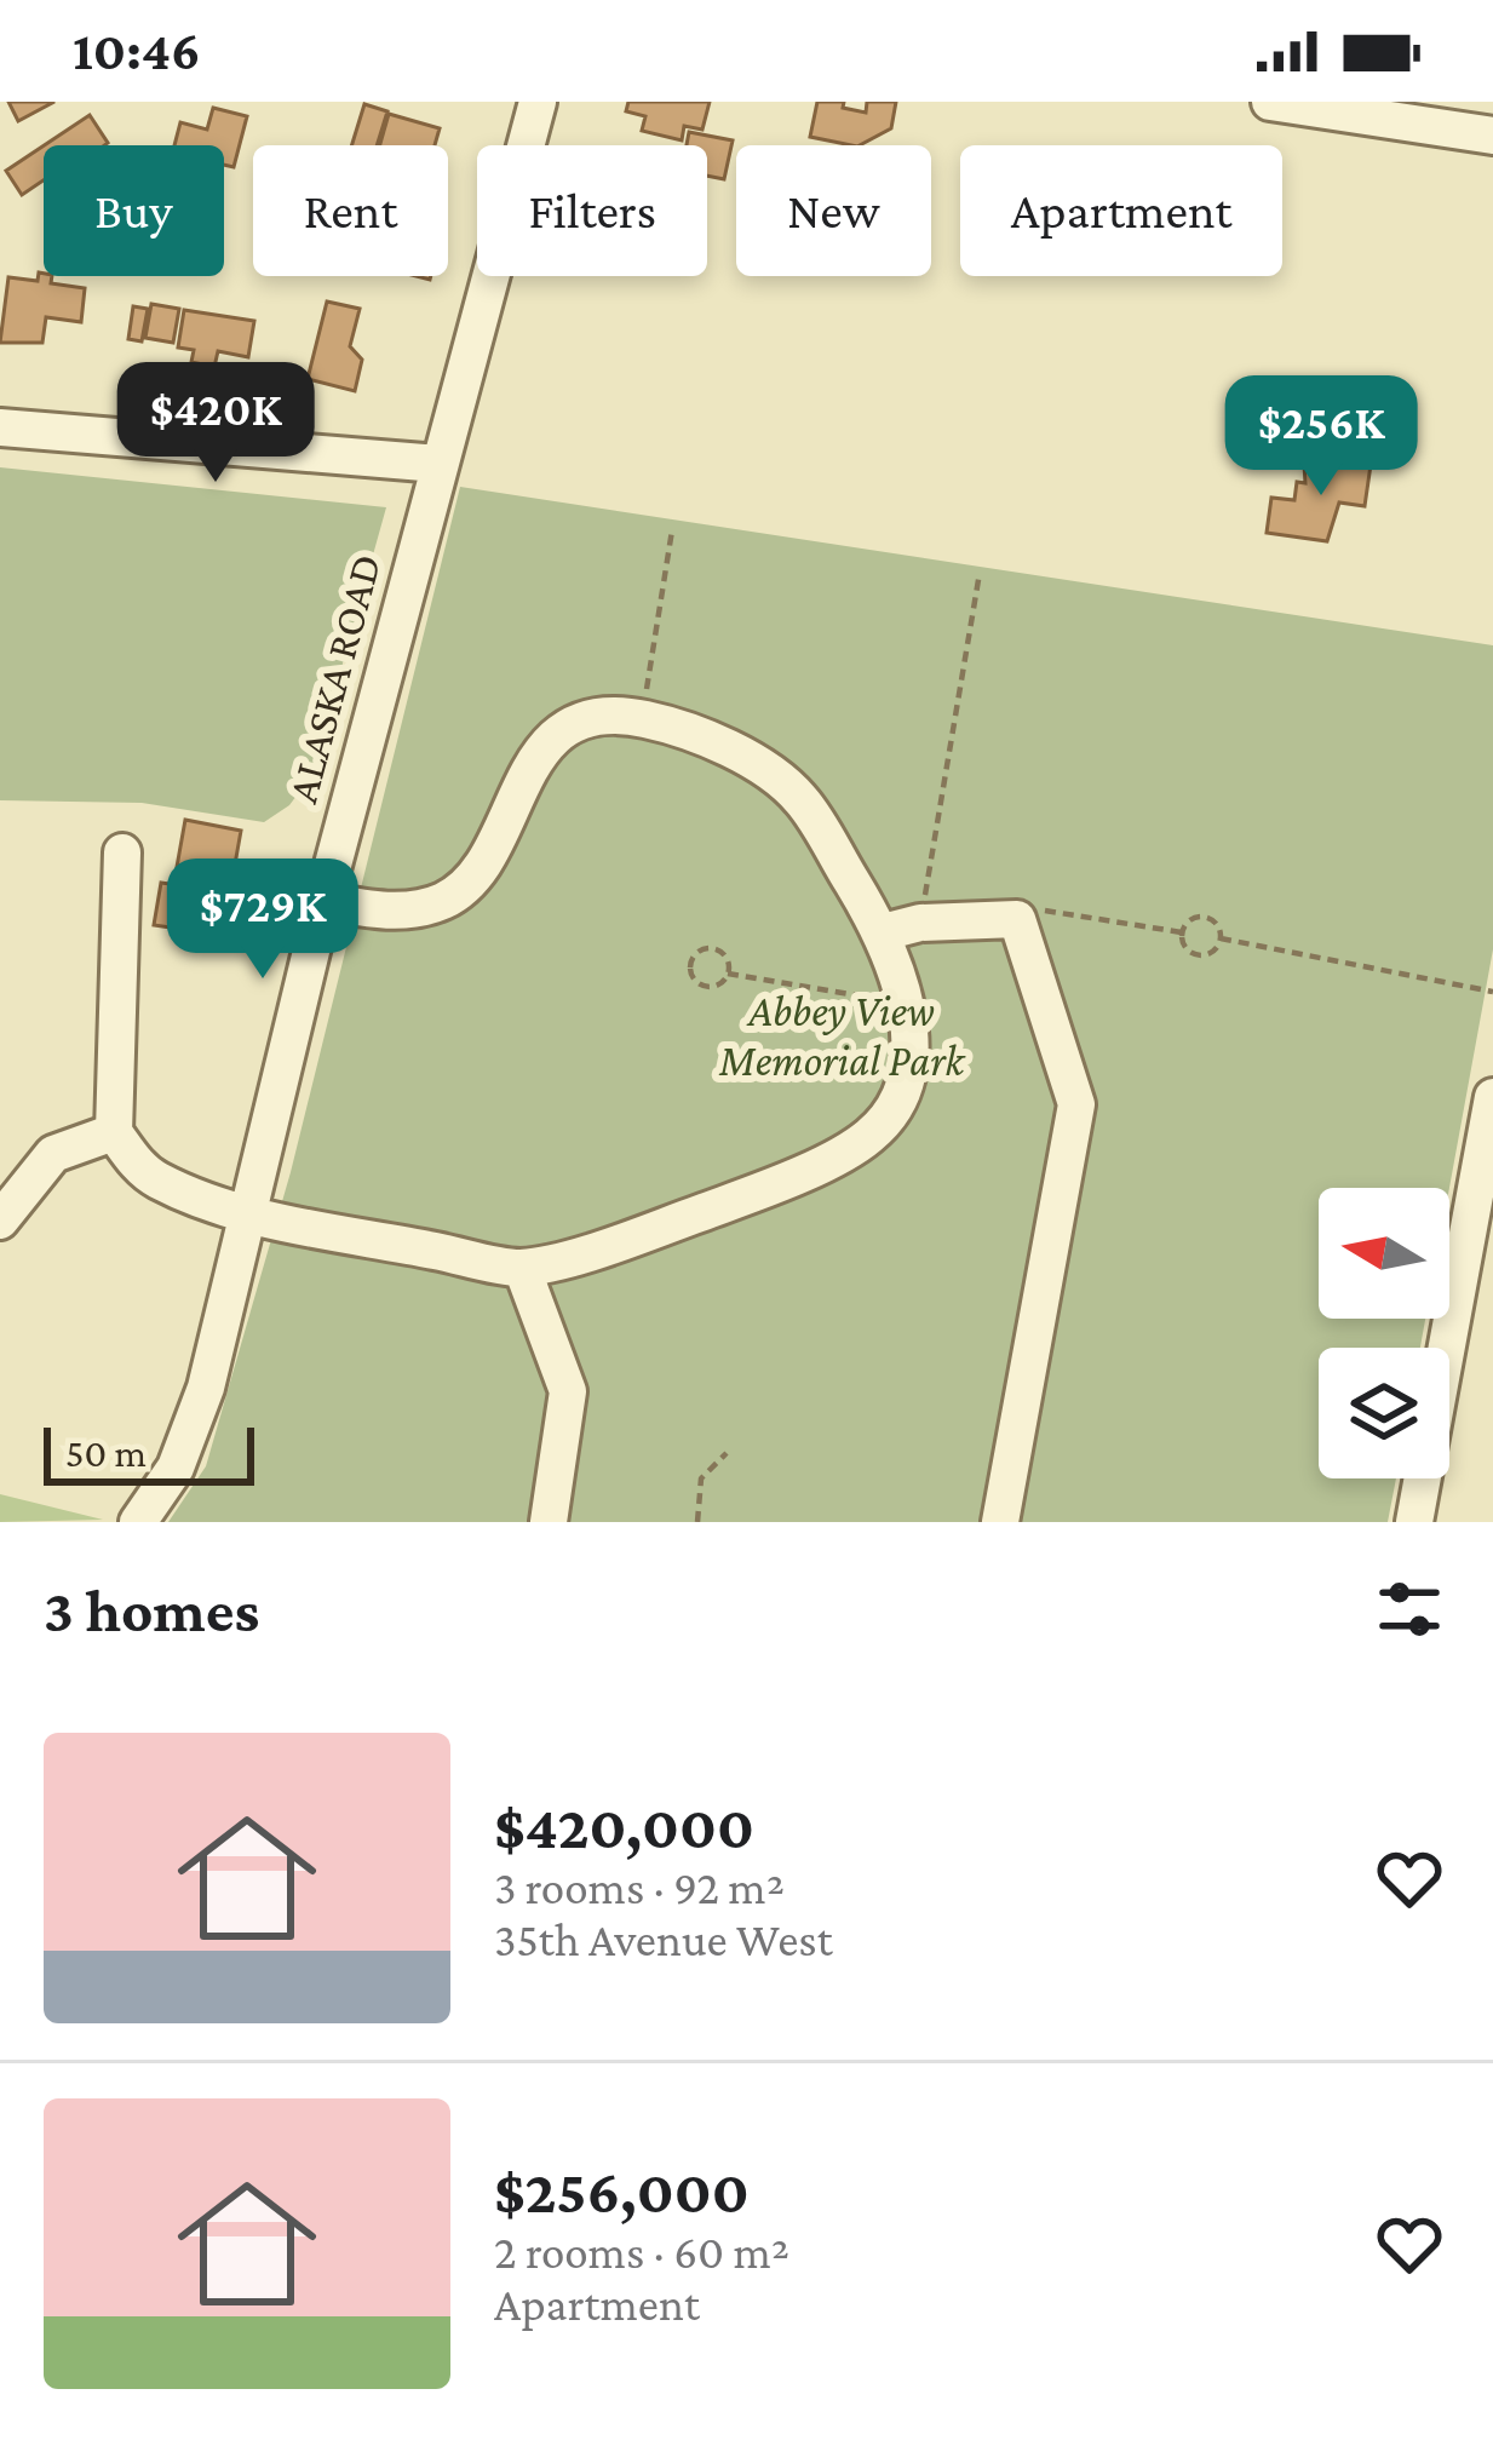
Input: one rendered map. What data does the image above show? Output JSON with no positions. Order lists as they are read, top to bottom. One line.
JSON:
{"streets":{"street":["ALASKA ROAD"]},"parks":["Abbey View Memorial Park"],"scale_bar":"50 m","north":"left","page":{"status":"10:46","chip":["Buy","Rent","Filters","New","Apartment"],"price":["$420K","$256K","$729K"],"scale":"50 m","heading":"3 homes","list":[{"name":"$420,000","note":"3 rooms · 92 m² · 35th Avenue West"},{"name":"$256,000","note":"2 rooms · 60 m² · Apartment"}]}}
